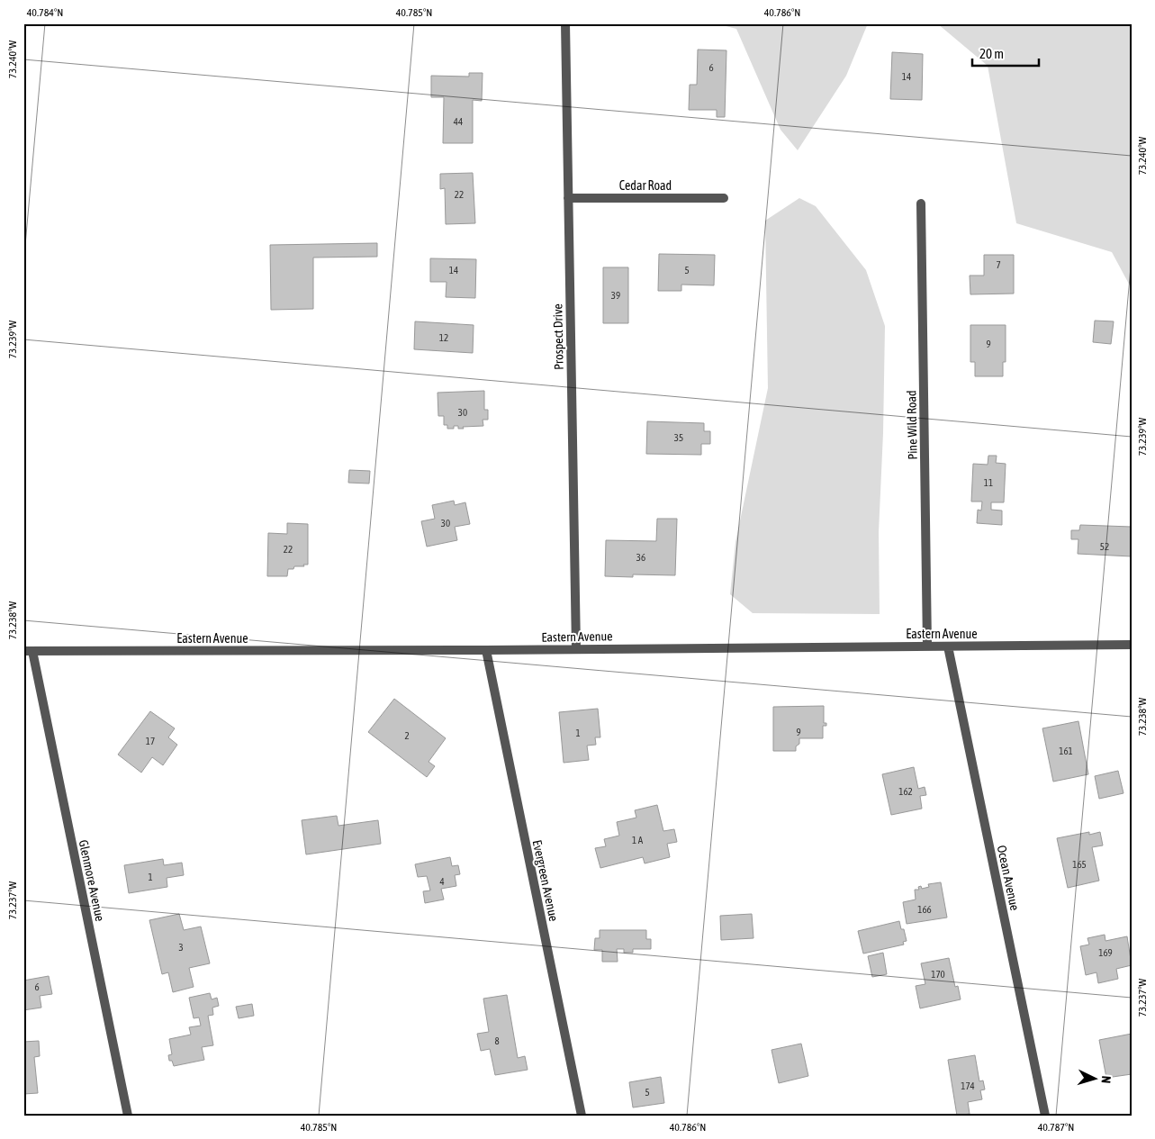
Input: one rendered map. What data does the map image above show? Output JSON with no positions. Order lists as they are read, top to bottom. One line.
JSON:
{"streets":{"street":["Cedar Road","Prospect Drive","Pine Wild Road","Eastern Avenue","Ocean Avenue","Glenmore Avenue","Evergreen Avenue"]},"crossings":[["Cedar Road","Prospect Drive"],["Prospect Drive","Eastern Avenue"],["Pine Wild Road","Eastern Avenue"],["Eastern Avenue","Ocean Avenue"],["Eastern Avenue","Glenmore Avenue"],["Eastern Avenue","Evergreen Avenue"]],"house_numbers":["6","14","44","22","7","14","5","39","12","9","30","35","11","30","52","22","36","9","1","2","17","161","162","1 A","165","1","4","166","3","169","170","6","8","174","5"],"scale_bar":"20 m","north":"right","coordinates":["40.784°N","40.785°N","40.786°N","73.240°W","73.239°W","73.238°W","73.237°W","40.787°N"]}
